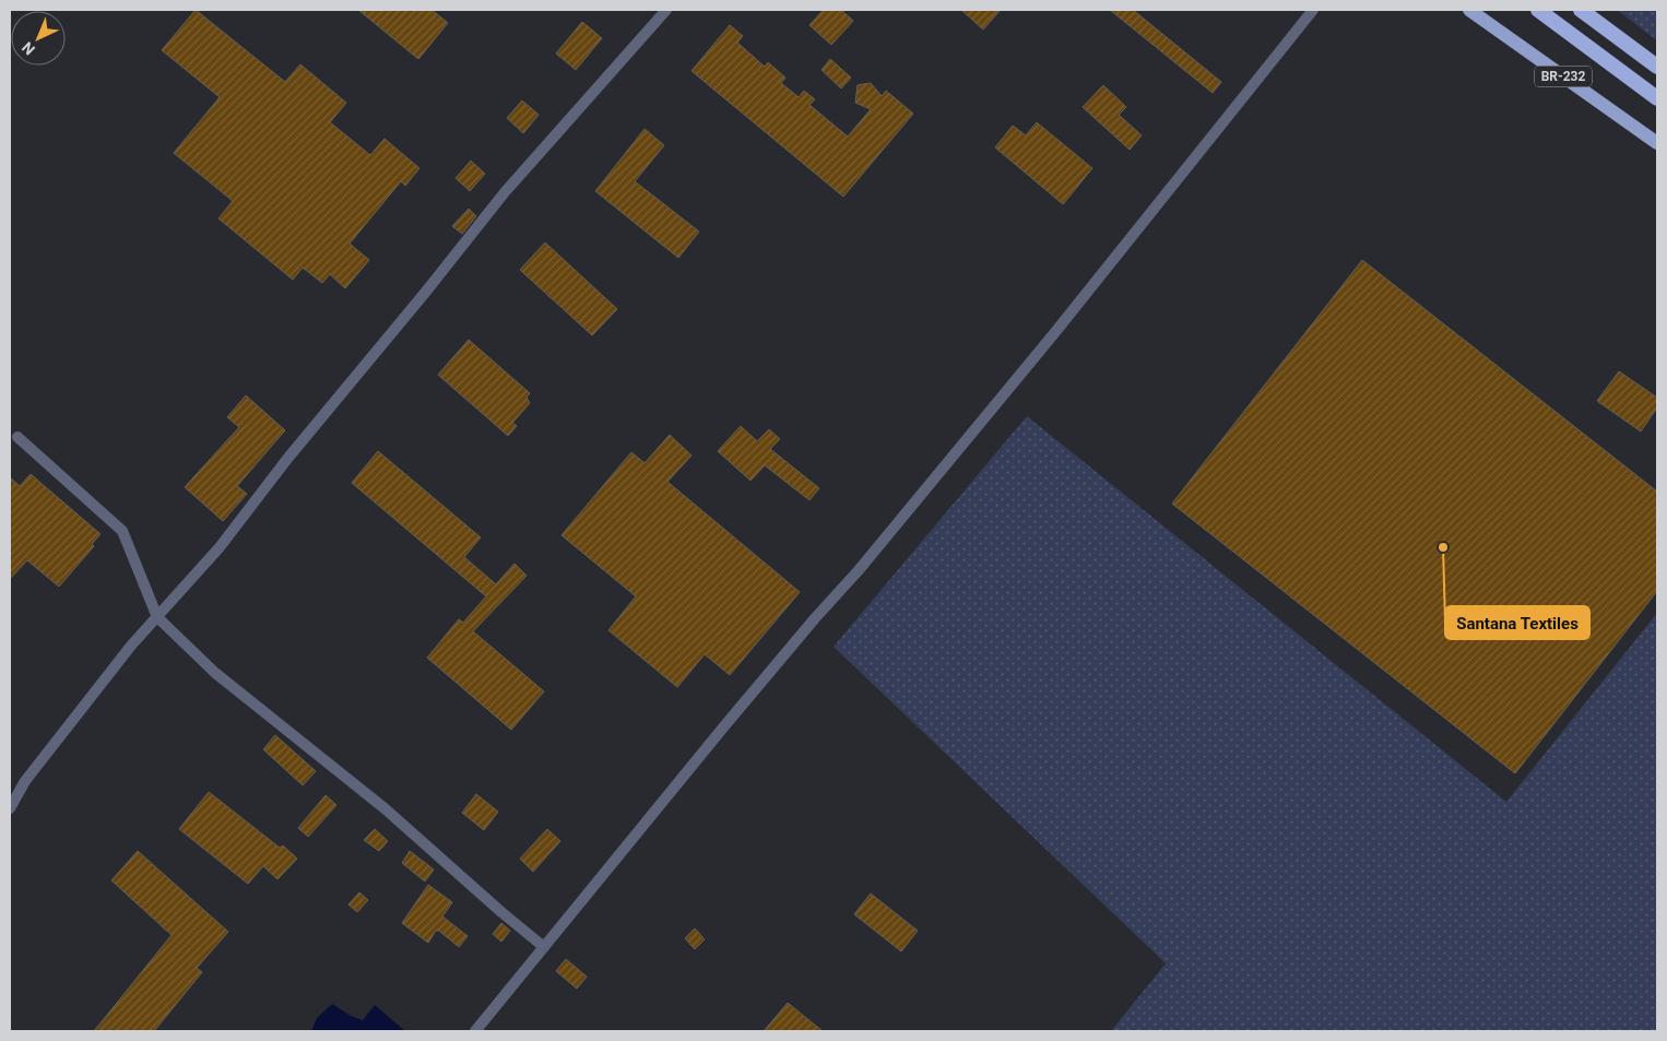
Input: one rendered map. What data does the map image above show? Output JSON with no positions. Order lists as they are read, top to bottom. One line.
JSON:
{"streets":{"highway":["BR-232"]},"places":["Santana Textiles"],"north":"bottom left"}
